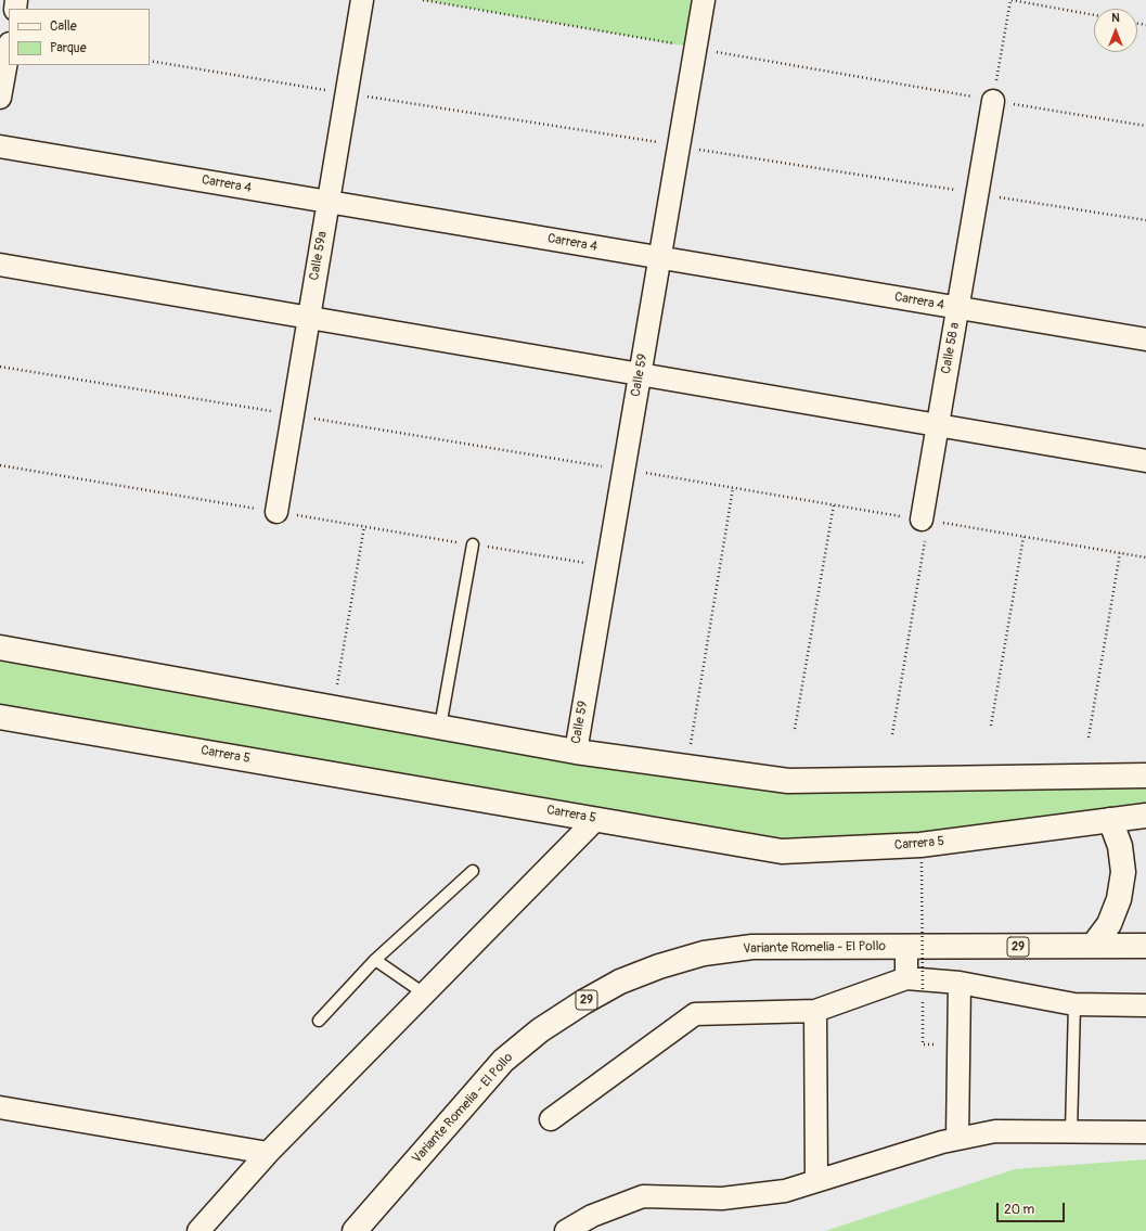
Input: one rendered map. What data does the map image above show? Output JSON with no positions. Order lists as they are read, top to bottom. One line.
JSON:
{"streets":{"main road":["Carrera 5","29","Variante Romelia - El Pollo"],"street":["Carrera 4","Calle 59a","Calle 58 a","Calle 59"]},"crossings":[["Carrera 4","Calle 59a"],["Carrera 4","Calle 58 a"],["Carrera 4","Calle 59"]],"legend":["Calle","Parque"],"scale_bar":"20 m","north":"top"}
